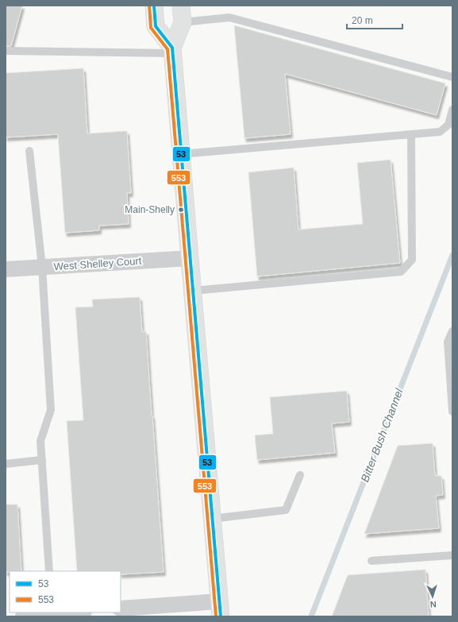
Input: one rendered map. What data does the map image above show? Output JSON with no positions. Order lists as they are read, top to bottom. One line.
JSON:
{"streets":{"street":["West Shelley Court"]},"water":["Bitter Bush Channel"],"places":["Main-Shelly"],"lines":["transit line 53","transit line 553"],"legend":["53","553"],"scale_bar":"20 m","north":"bottom"}
